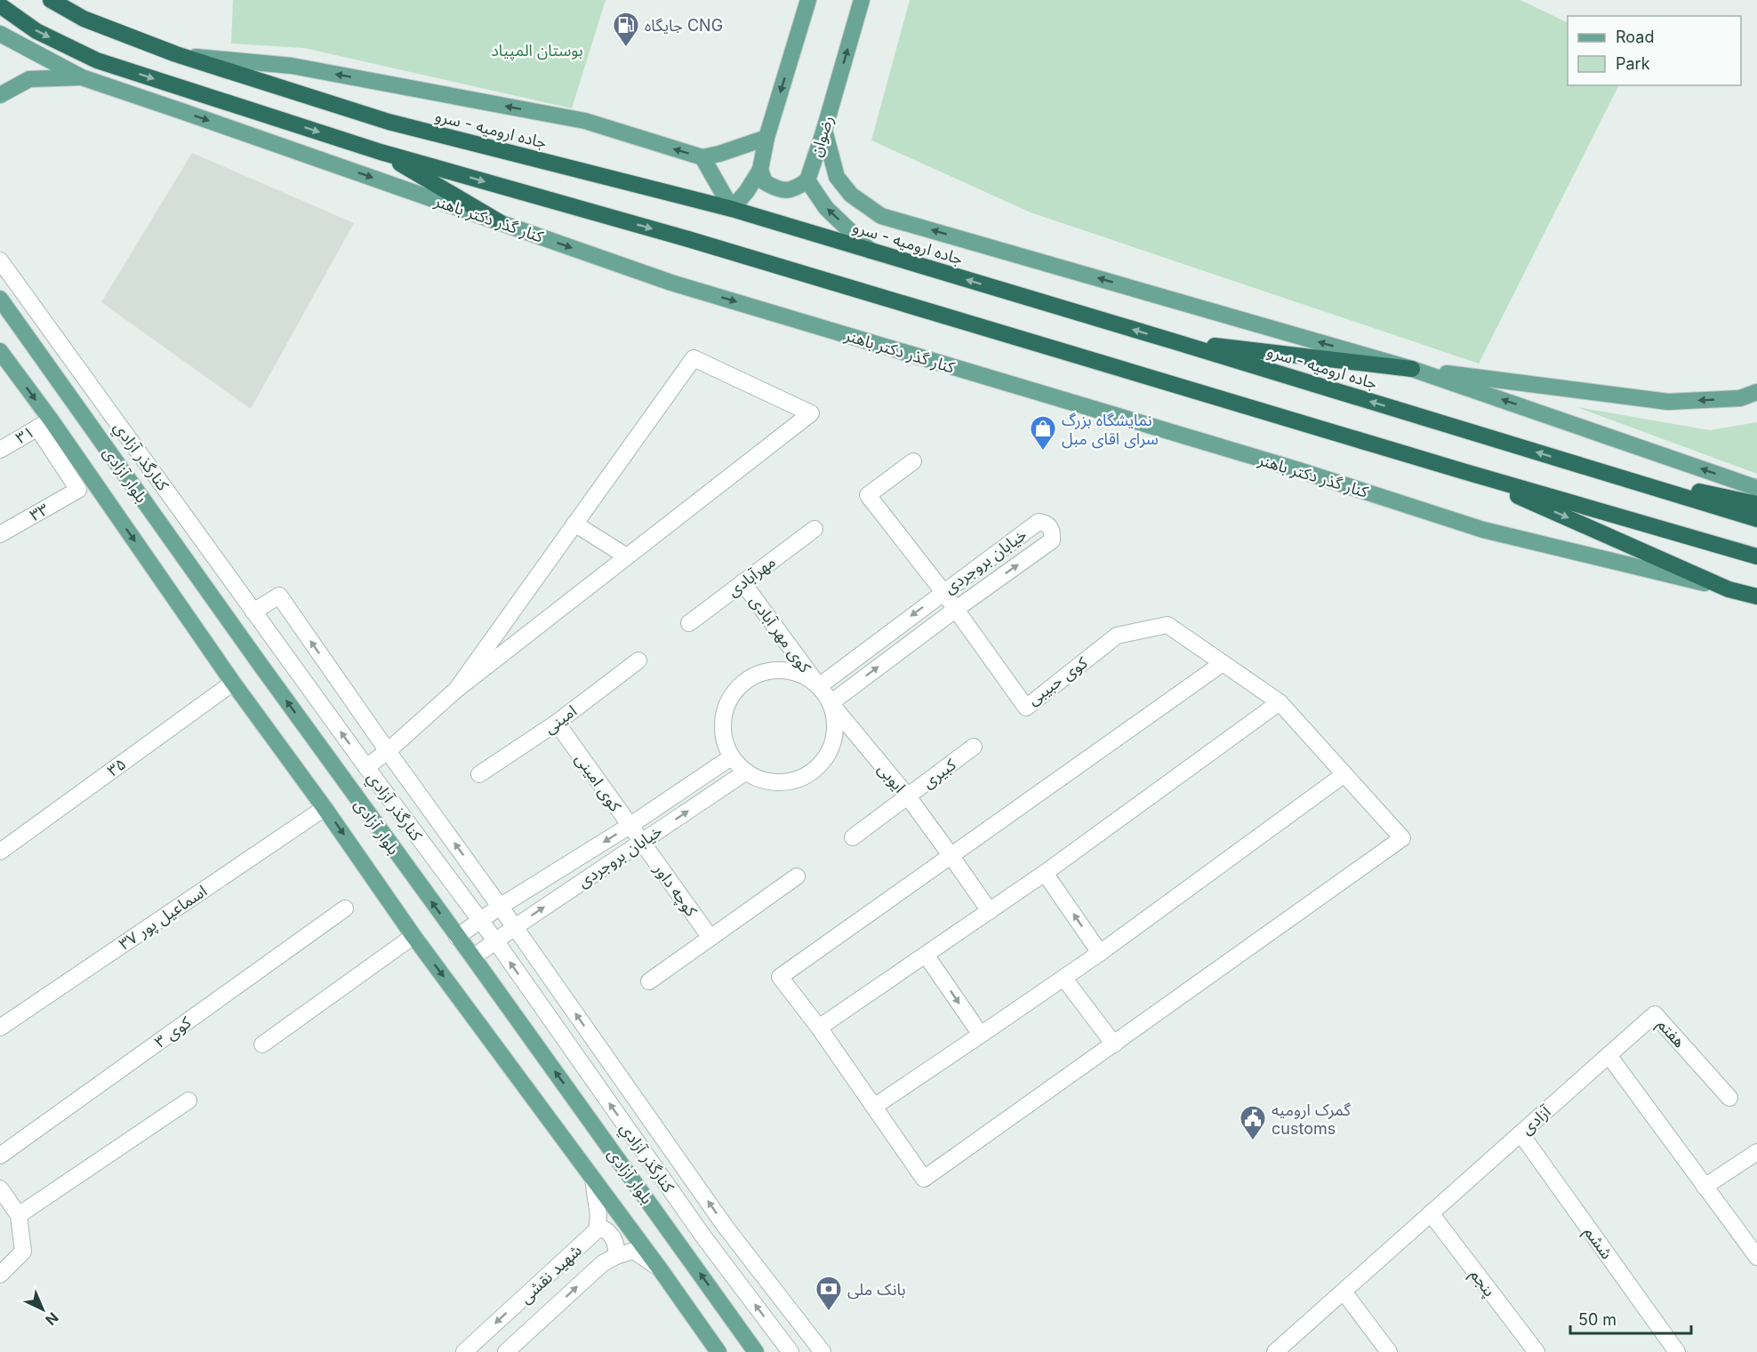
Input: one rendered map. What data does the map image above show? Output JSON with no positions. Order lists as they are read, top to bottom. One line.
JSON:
{"streets":{"highway":["جاده ارومیه - سرو"],"main road":["رضوان","کنار گذر دکتر باهنر","بلوار آزادی"],"street":["۳۱","کنارگذر آزادي","۳۳","خیابان بروجردی","مهرآبادی","کوی مهر آبادی","کوی حبیبی","امینی","۳۵","کبیری","ایوبی","کوی امینی","کوچه داور","اسماعیل پور ۳۷","کوی ۳","هفتم","آزادی","ششم","شهید نقشی","پنجم"]},"crossings":[["۳۱","بلوار آزادی"],["۳۱","۳۳"],["کنارگذر آزادي","خیابان بروجردی"],["بلوار آزادی","۳۳"],["بلوار آزادی","خیابان بروجردی"],["بلوار آزادی","۳۵"],["بلوار آزادی","اسماعیل پور ۳۷"],["خیابان بروجردی","کوی مهر آبادی"],["خیابان بروجردی","کوی حبیبی"],["خیابان بروجردی","ایوبی"],["خیابان بروجردی","کوی امینی"],["خیابان بروجردی","کوچه داور"],["مهرآبادی","کوی مهر آبادی"],["کوی مهر آبادی","ایوبی"],["امینی","کوی امینی"],["کبیری","ایوبی"],["کوی امینی","کوچه داور"],["هفتم","آزادی"],["آزادی","ششم"],["آزادی","پنجم"]],"parks":["بوستان المپیاد"],"places":{"fuel station":["جایگاه CNG"],"shop":["نمایشگاه بزرگ سرای اقای مبل"],"public building":["گمرک ارومیه customs"],"bank":["بانک ملى"]},"legend":["Road","Park"],"scale_bar":"50 m","north":"bottom right"}
